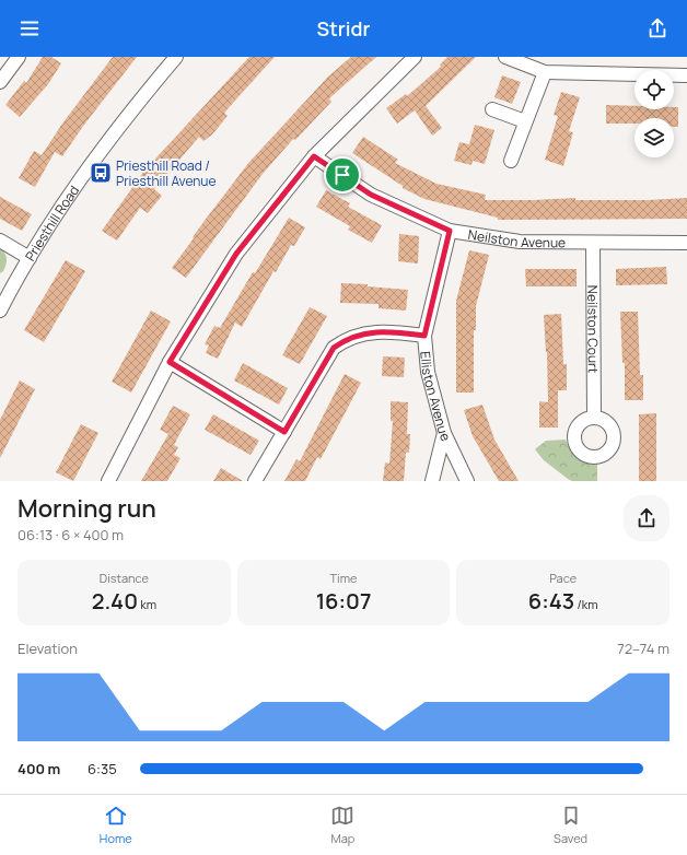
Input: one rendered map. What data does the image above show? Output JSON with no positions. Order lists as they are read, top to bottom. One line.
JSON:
{"streets":{"street":["Priesthill Road","Neilston Avenue","Neilston Court","Elliston Avenue"]},"crossings":[["Neilston Avenue","Neilston Court"],["Neilston Avenue","Elliston Avenue"]],"places":{"bus stop":["Priesthill Road / Priesthill Avenue"]},"page":{"header":"Stridr","heading":["Morning run","06:13 · 6 × 400 m"],"stats":[["Distance","2.40 km"],["Time","16:07"],["Pace","6:43 /km"]],"chart":["Elevation","72–74 m"],"list":[{"name":"400 m","note":"6:35"}],"tabs":["Home","Map","Saved"]}}
